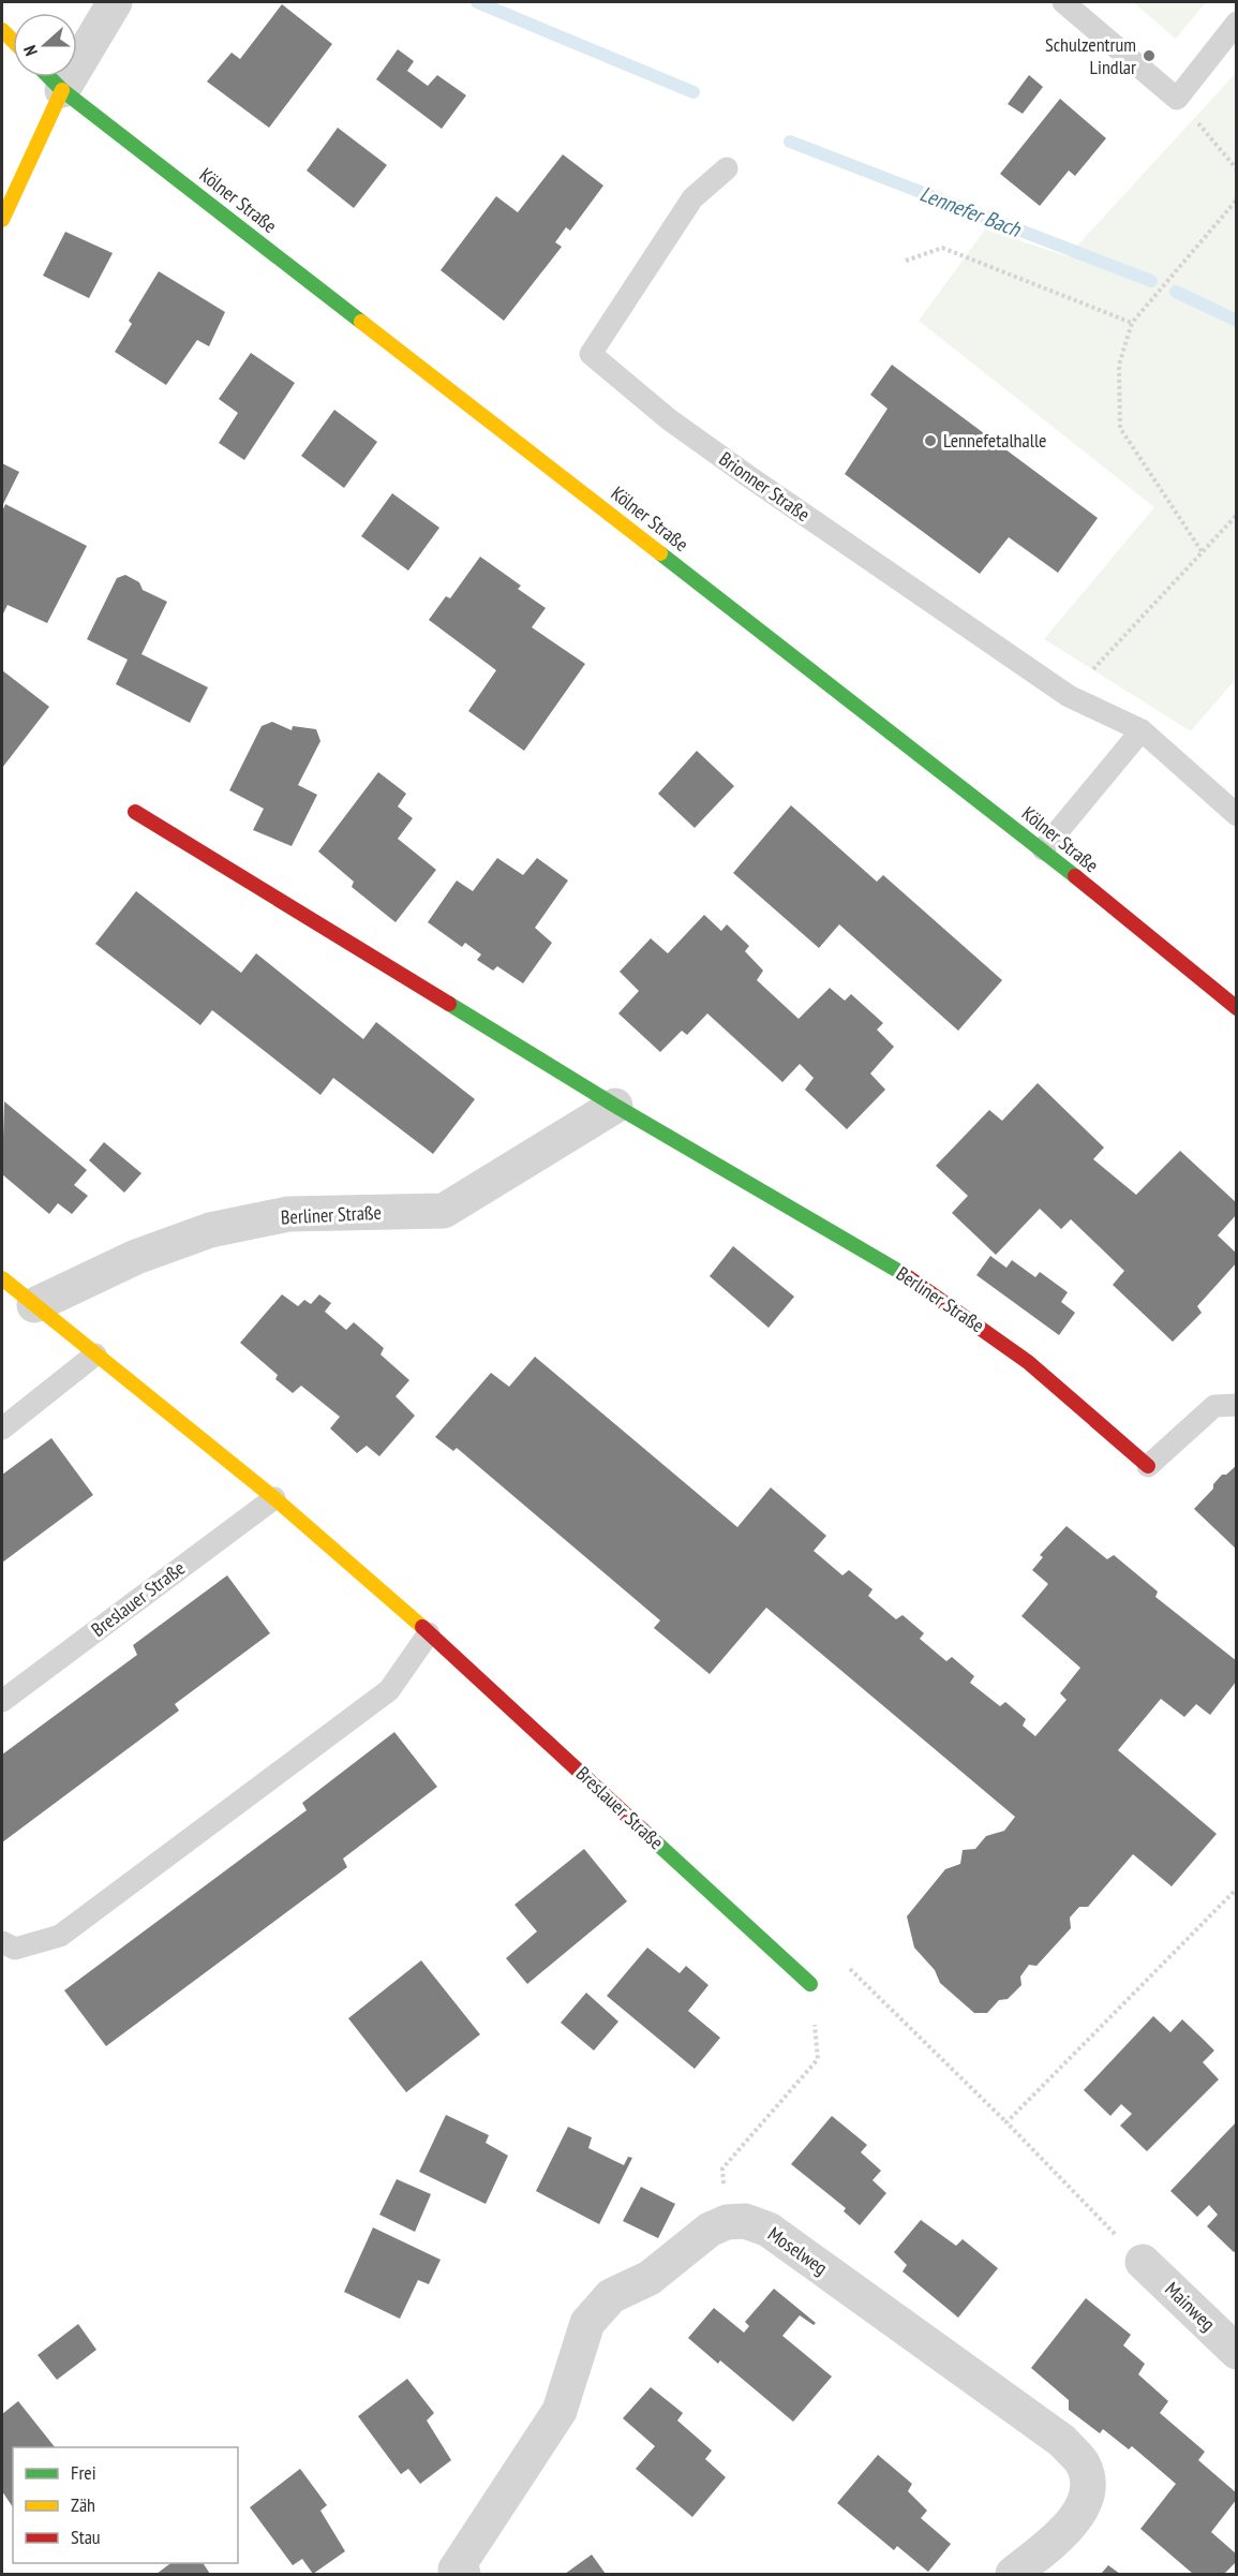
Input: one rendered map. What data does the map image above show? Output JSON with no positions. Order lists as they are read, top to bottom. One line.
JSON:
{"streets":{"street":["Kölner Straße","Berliner Straße","Breslauer Straße","Moselweg","Mainweg"],"lane":["Brionner Straße"]},"crossings":[["Berliner Straße","Breslauer Straße"]],"water":["Lennefer Bach"],"places":["Schulzentrum Lindlar","Lennefetalhalle"],"legend":["Frei","Zäh","Stau"],"north":"left"}
